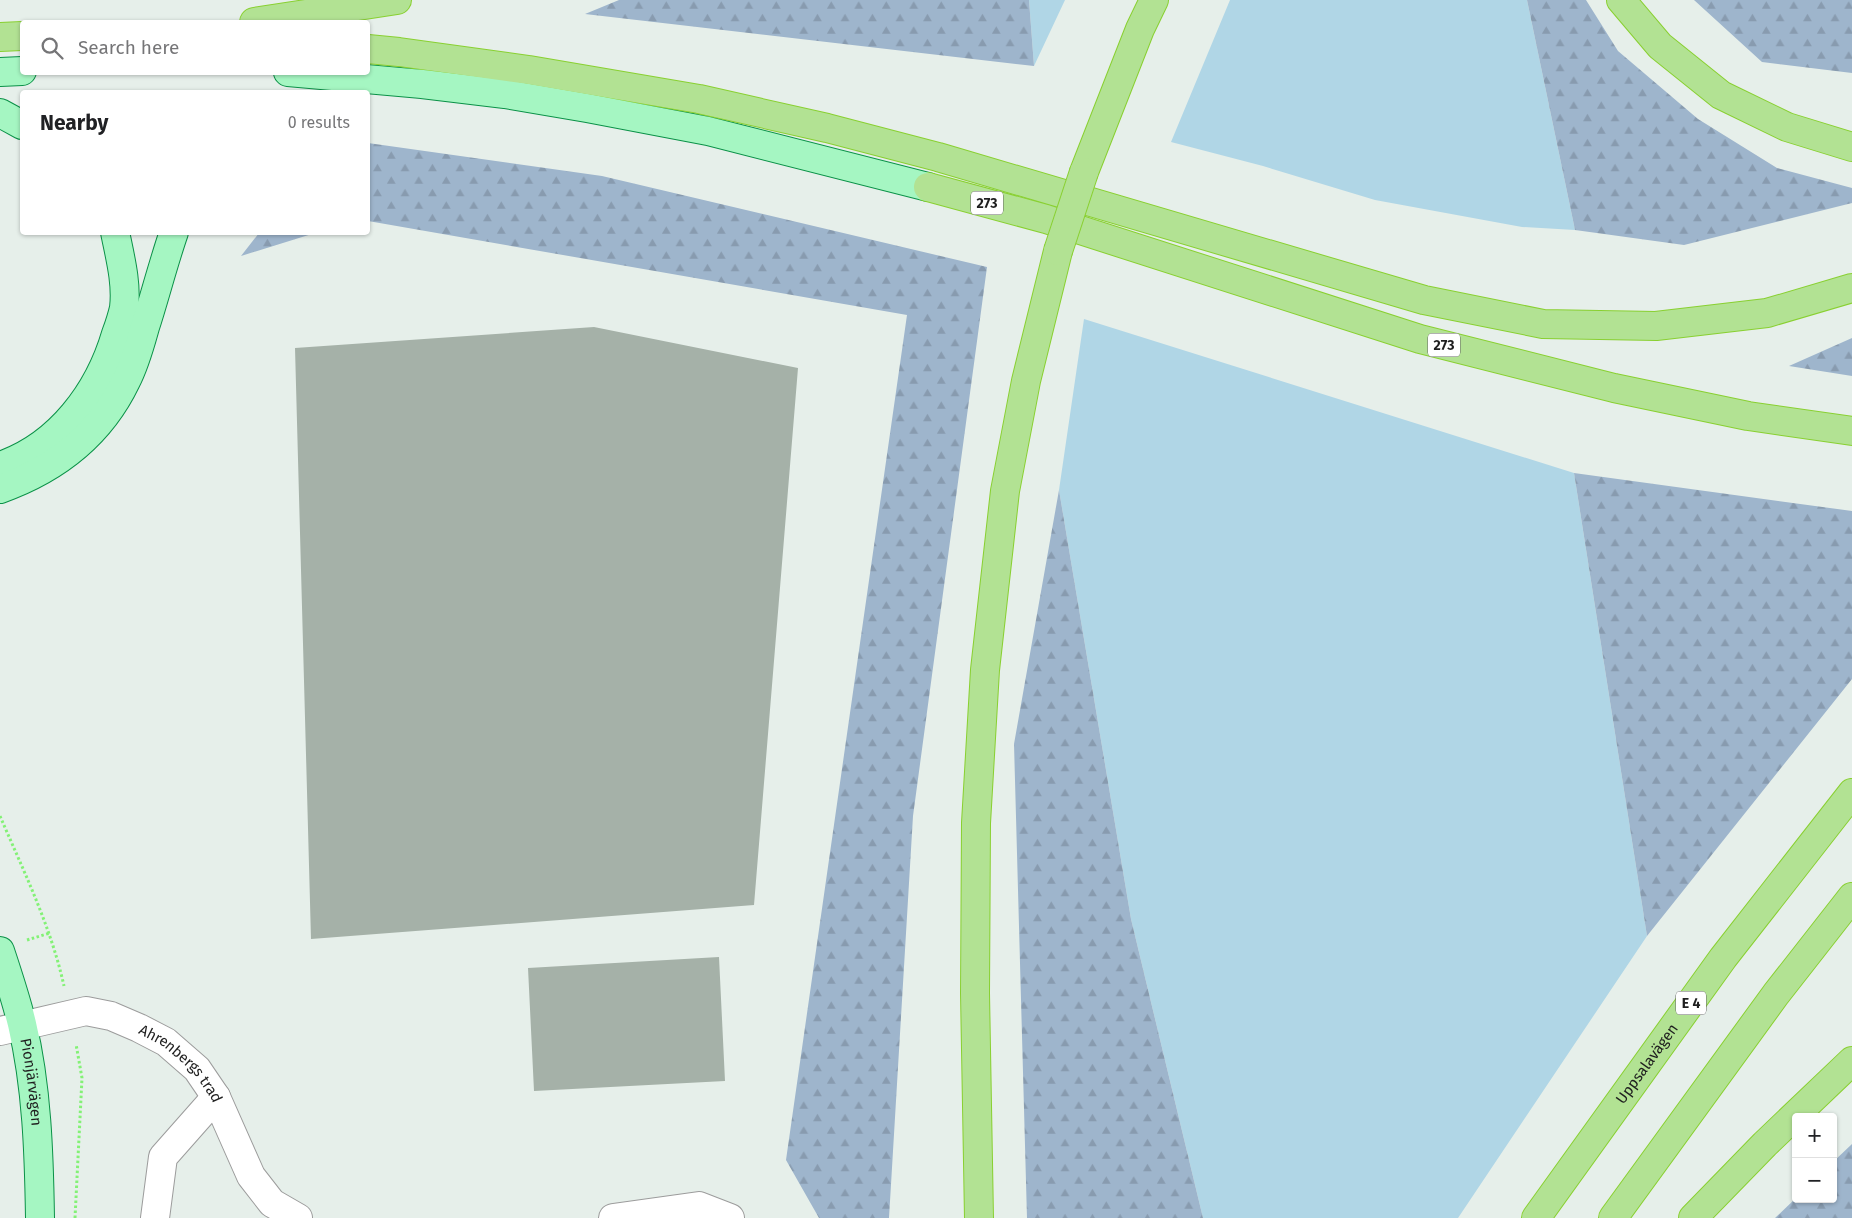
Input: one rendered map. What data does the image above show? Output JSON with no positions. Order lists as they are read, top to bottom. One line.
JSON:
{"streets":{"highway":["273","E 4","Uppsalavägen"],"main road":["Pionjärvägen"],"street":["Ahrenbergs trad"]},"crossings":[["Ahrenbergs trad","Pionjärvägen"]],"page":{"search":"Search here","heading":["Nearby","0 results"],"map_buttons":["+","−"]}}
